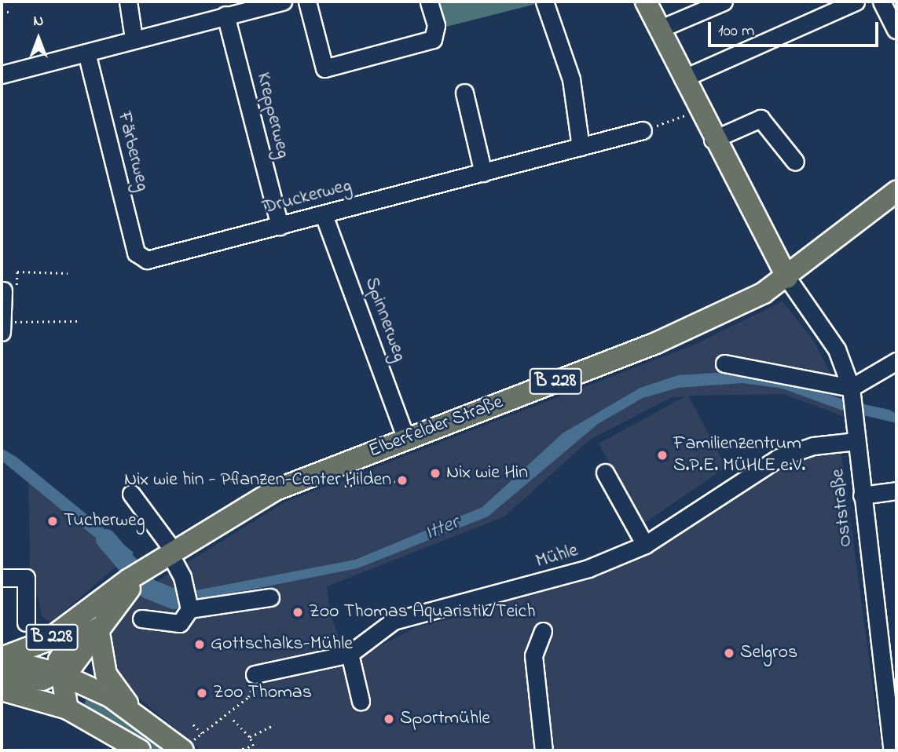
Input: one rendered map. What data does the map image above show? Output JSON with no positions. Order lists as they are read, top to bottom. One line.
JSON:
{"streets":{"main road":["B 228","Elberfelder Straße"],"street":["Krepperweg","Färberweg","Druckerweg","Spinnerweg","Oststraße","Mühle"]},"crossings":[["Krepperweg","Druckerweg"],["Färberweg","Druckerweg"],["Druckerweg","Spinnerweg"],["Spinnerweg","Elberfelder Straße"],["B 228","Elberfelder Straße"],["Elberfelder Straße","Oststraße"],["Oststraße","Mühle"]],"water":["Itter"],"places":["Familienzentrum S.P.E. MÜHLE e.V.","Nix wie Hin","Nix wie hin - Pflanzen-Center Hilden","Tucherweg","Zoo Thomas Aquaristik/Teich","Gottschalks-Mühle","Selgros","Zoo Thomas","Sportmühle"],"scale_bar":"100 m","north":"top"}
